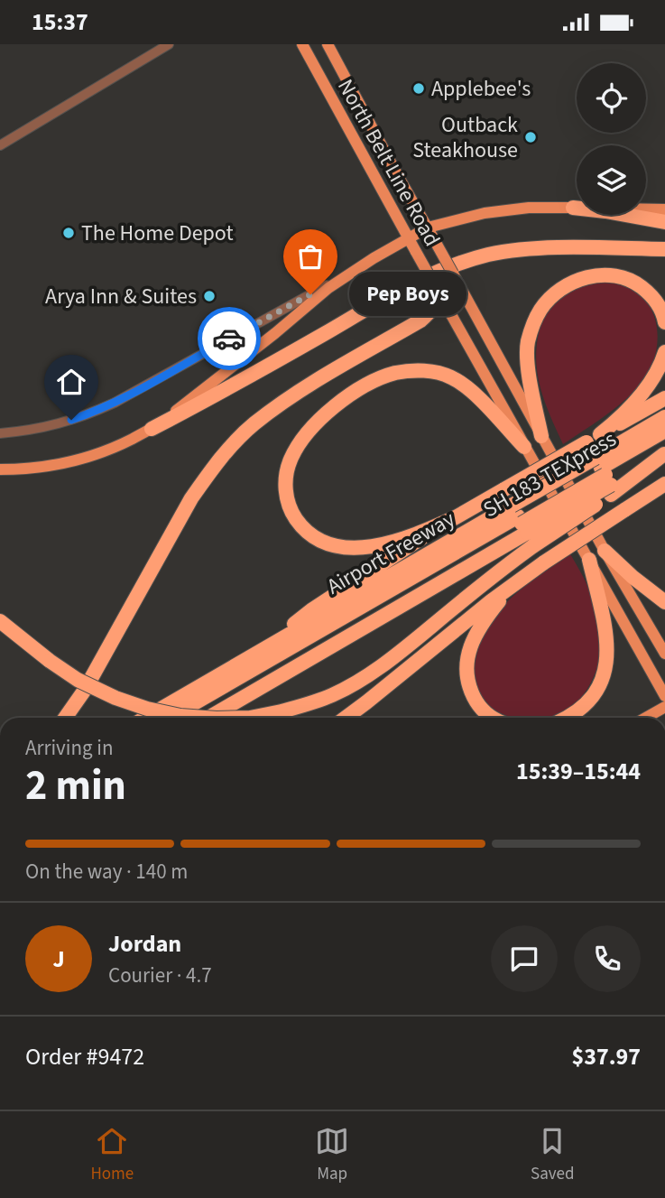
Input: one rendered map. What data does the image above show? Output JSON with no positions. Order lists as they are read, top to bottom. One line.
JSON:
{"streets":{"highway":["SH 183 TEXpress","Airport Freeway"],"main road":["North Belt Line Road"]},"crossings":[["SH 183 TEXpress","Airport Freeway"]],"places":["Applebee's","Outback Steakhouse","The Home Depot","Pep Boys","Arya Inn & Suites"],"page":{"status":"15:37","bubble":"Pep Boys","heading":["2 min","Arriving in","15:39–15:44"],"panel":["Jordan","Courier · 4.7","Order #9472","$37.97"],"bar":"On the way · 140 m","round":"J","tabs":["Home","Map","Saved"]}}
